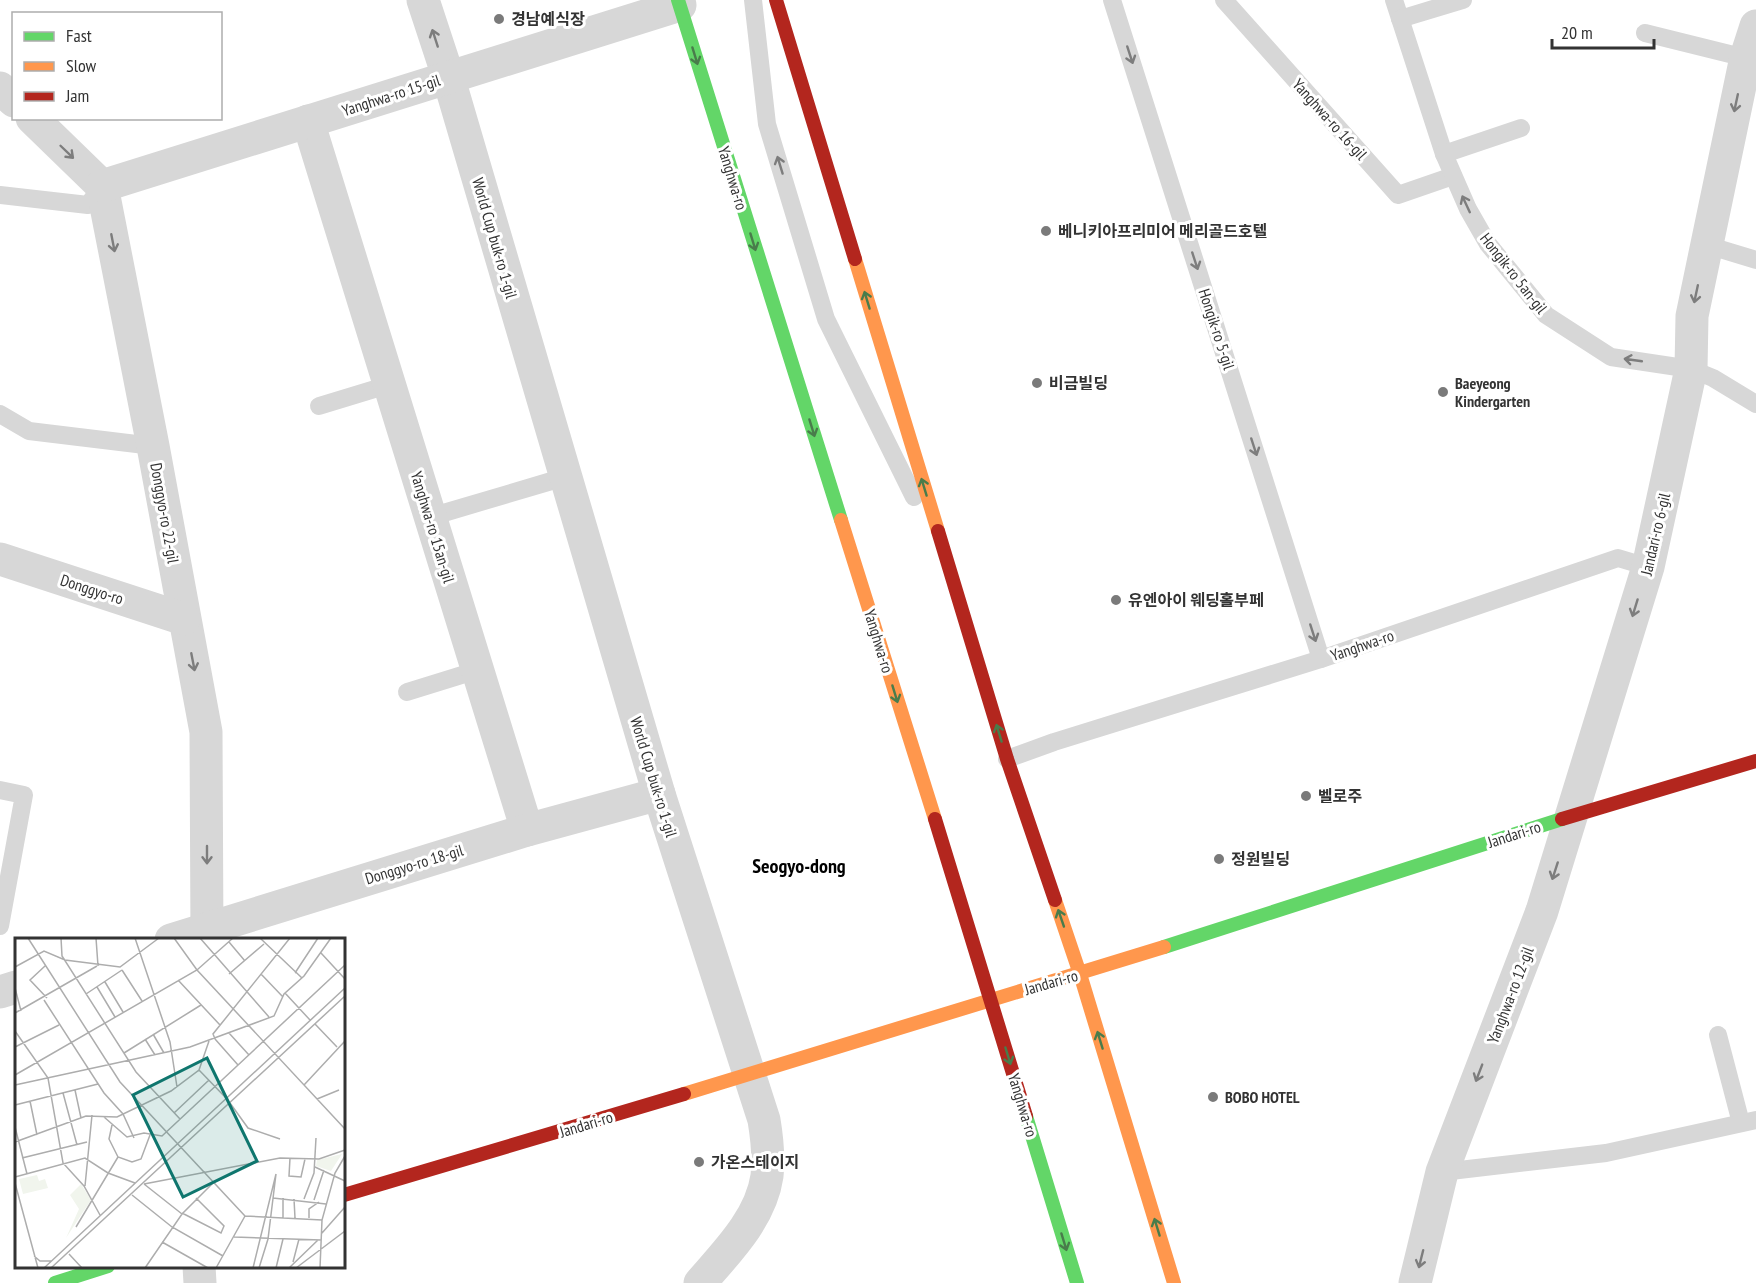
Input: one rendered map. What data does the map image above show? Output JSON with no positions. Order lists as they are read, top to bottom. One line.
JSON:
{"streets":{"main road":["Yanghwa-ro","Jandari-ro"],"street":["Yanghwa-ro 15-gil","World Cup buk-ro 1-gil","Donggyo-ro 22-gil","Yanghwa-ro 15an-gil","Jandari-ro 6-gil","Donggyo-ro","Donggyo-ro 18-gil","Yanghwa-ro 12-gil"],"lane":["Yanghwa-ro 16-gil","Hongik-ro 5an-gil","Hongik-ro 5-gil"]},"crossings":[["Yanghwa-ro 15-gil","Yanghwa-ro"],["Yanghwa-ro 15-gil","World Cup buk-ro 1-gil"],["Yanghwa-ro 15-gil","Donggyo-ro 22-gil"],["Yanghwa-ro 15-gil","Yanghwa-ro 15an-gil"],["Yanghwa-ro 16-gil","Hongik-ro 5an-gil"],["Yanghwa-ro","Hongik-ro 5-gil"],["Yanghwa-ro","Jandari-ro 6-gil"],["Yanghwa-ro","Jandari-ro"],["World Cup buk-ro 1-gil","Jandari-ro"],["World Cup buk-ro 1-gil","Donggyo-ro 18-gil"],["Hongik-ro 5an-gil","Jandari-ro 6-gil"],["Donggyo-ro 22-gil","Donggyo-ro"],["Donggyo-ro 22-gil","Donggyo-ro 18-gil"],["Yanghwa-ro 15an-gil","Donggyo-ro 18-gil"],["Jandari-ro 6-gil","Jandari-ro"],["Jandari-ro 6-gil","Yanghwa-ro 12-gil"],["Jandari-ro","Yanghwa-ro 12-gil"]],"one_way":["Hongik-ro 5an-gil","Hongik-ro 5-gil","Donggyo-ro 22-gil","Jandari-ro 6-gil","Yanghwa-ro 12-gil"],"districts":["Seogyo-dong"],"places":["경남예식장","베니키아프리미어 메리골드호텔","비금빌딩","Baeyeong Kindergarten","유엔아이 웨딩홀부페","벨로주","정원빌딩","BOBO HOTEL","가온스테이지"],"legend":["Fast","Slow","Jam"],"scale_bar":"20 m"}
